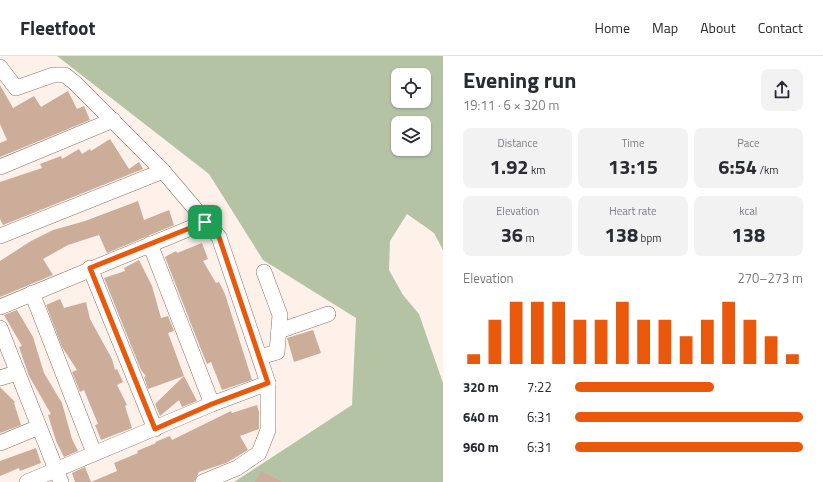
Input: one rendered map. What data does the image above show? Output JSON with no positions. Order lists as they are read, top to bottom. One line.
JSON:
{"page":{"header":"Fleetfoot","nav":["Home","Map","About","Contact"],"heading":["Evening run","19:11 · 6 × 320 m"],"stats":[["Distance","1.92 km"],["Time","13:15"],["Pace","6:54 /km"],["Elevation","36 m"],["Heart rate","138 bpm"],["kcal","138"]],"chart":["Elevation","270–273 m"],"list":[{"name":"320 m","note":"7:22"},{"name":"640 m","note":"6:31"},{"name":"960 m","note":"6:31"}]}}
